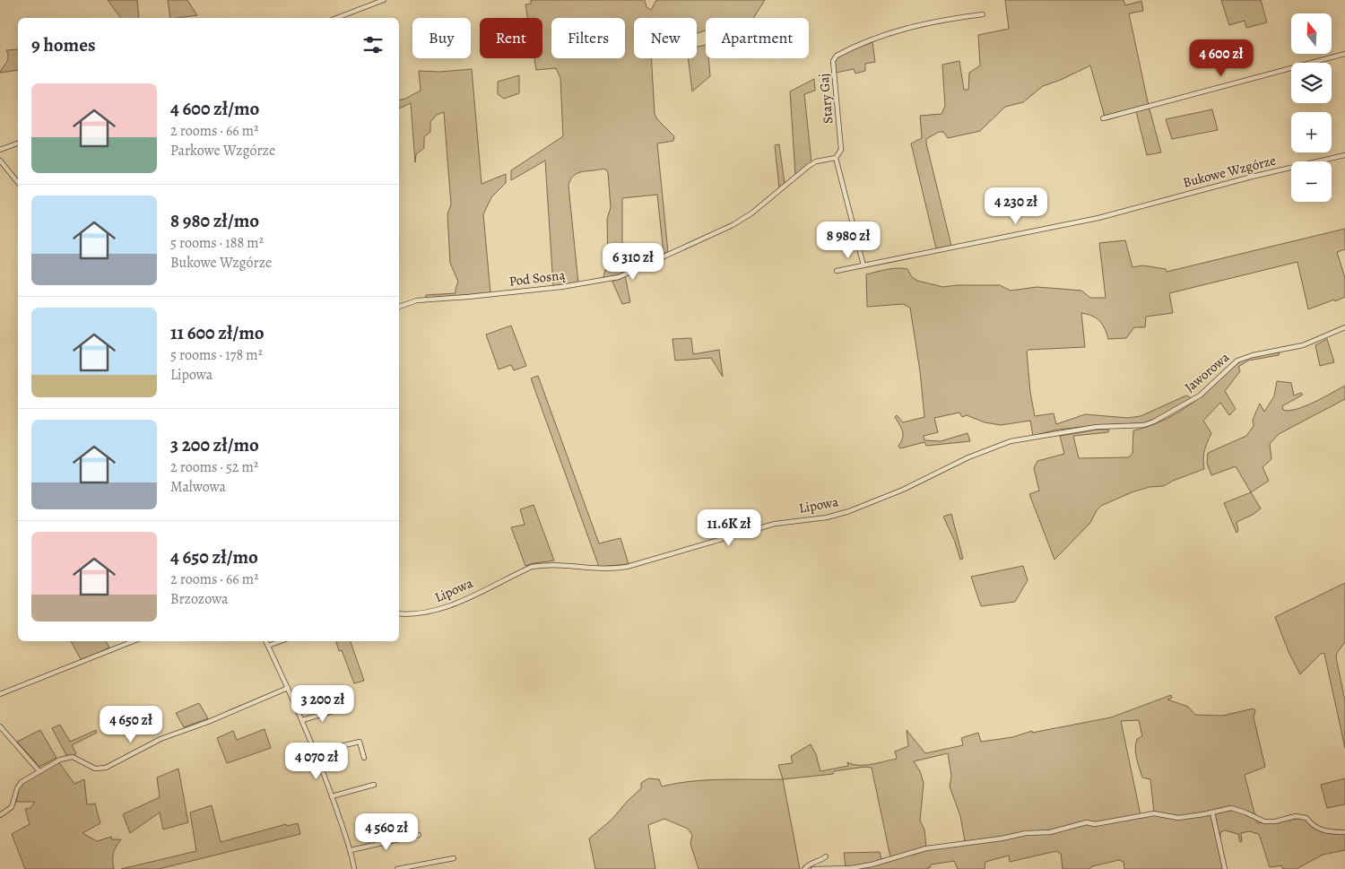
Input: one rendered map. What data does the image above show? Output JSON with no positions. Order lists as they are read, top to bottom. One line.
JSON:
{"streets":{"street":["Stary Gaj","Bukowe Wzgórze","Pod Sosną","Jaworowa","Lipowa"]},"crossings":[["Stary Gaj","Pod Sosną"],["Jaworowa","Lipowa"]],"north":"top","page":{"map_buttons":["+","−"],"chip":["Buy","Rent","Filters","New","Apartment"],"heading":"9 homes","price":["4 600 zł","4 230 zł","8 980 zł","6 310 zł","11.6K zł","3 200 zł","4 650 zł","4 070 zł","4 560 zł"],"list":[{"name":"4 600 zł/mo","note":"2 rooms · 66 m² · Parkowe Wzgórze"},{"name":"8 980 zł/mo","note":"5 rooms · 188 m² · Bukowe Wzgórze"},{"name":"11 600 zł/mo","note":"5 rooms · 178 m² · Lipowa"},{"name":"3 200 zł/mo","note":"2 rooms · 52 m² · Malwowa"},{"name":"4 650 zł/mo","note":"2 rooms · 66 m² · Brzozowa"}]}}
